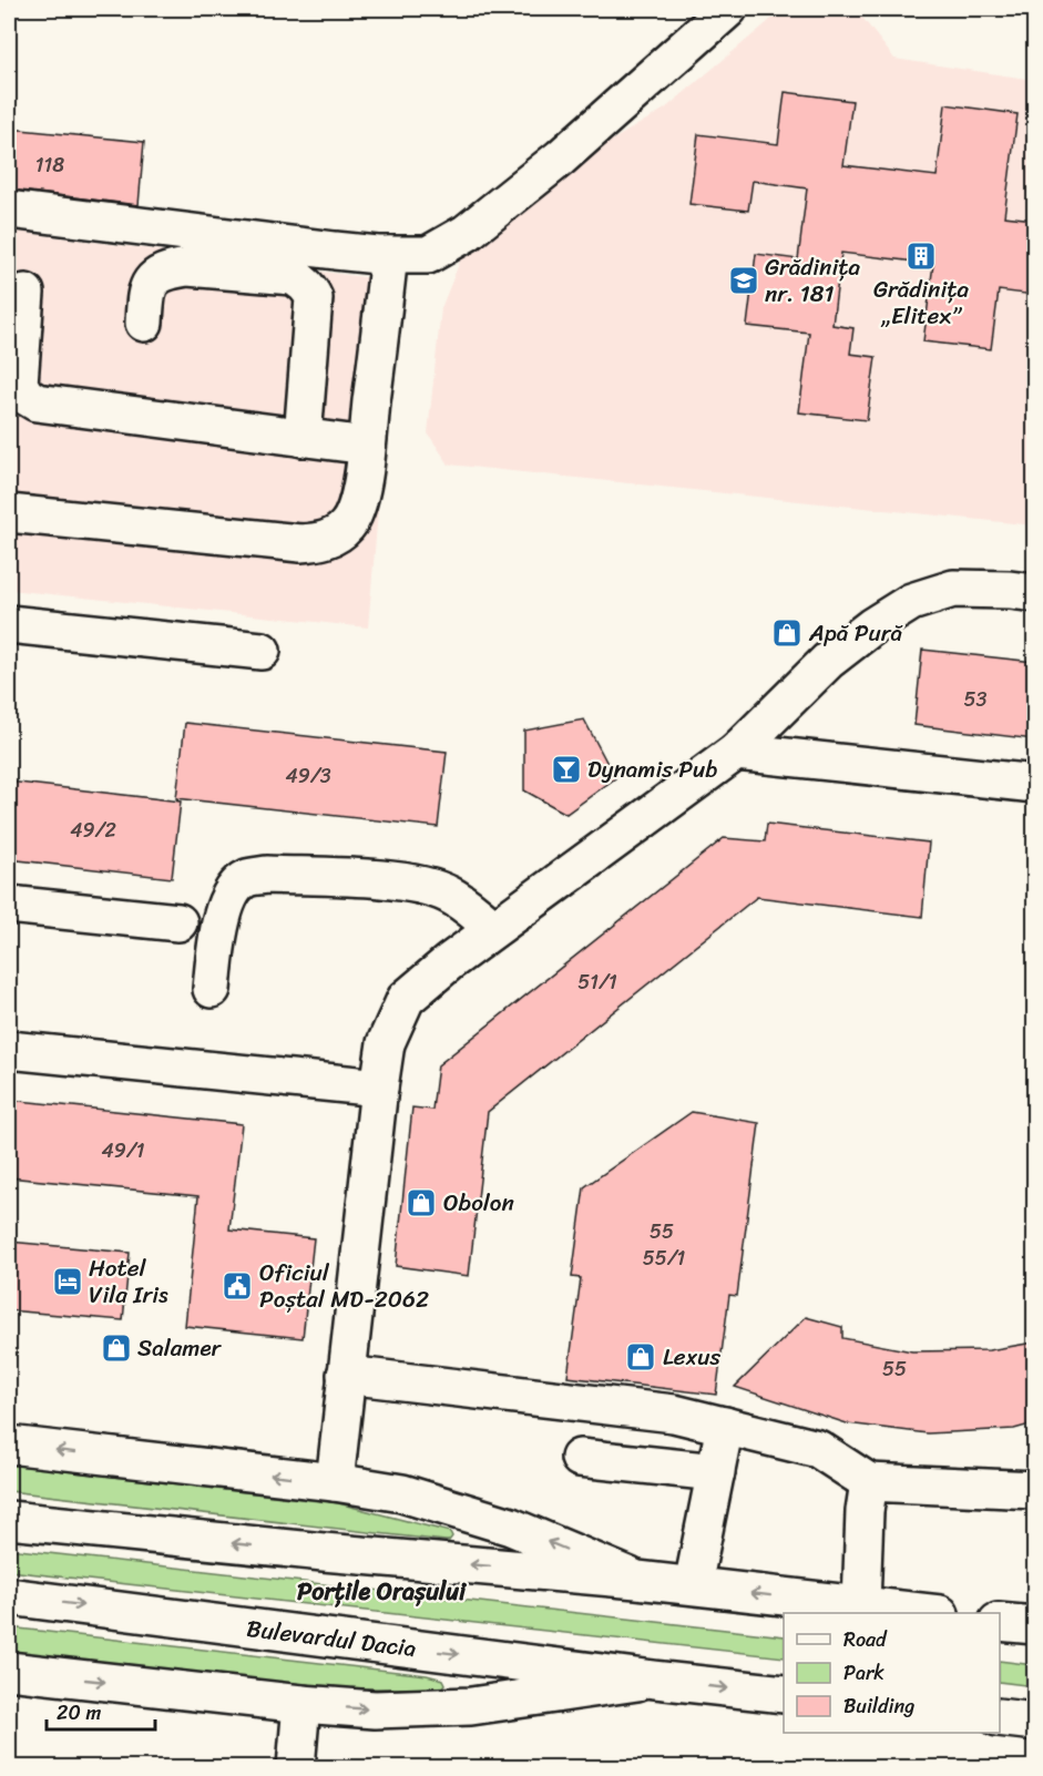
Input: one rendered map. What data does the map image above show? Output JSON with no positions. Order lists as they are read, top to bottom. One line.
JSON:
{"streets":{"main road":["Bulevardul Dacia"]},"districts":["Porțile Orașului"],"places":{"building":["Grădinița „Elitex”"],"school or university":["Grădinița nr. 181"],"shop":["Apă Pură","Obolon","Salamer","Lexus"],"bar":["Dynamis Pub"],"hotel":["Hotel Vila Iris"],"public building":["Oficiul Poștal MD-2062"]},"house_numbers":["118","53","49/3","49/2","51/1","49/1","55","55/1","55"],"legend":["Road","Park","Building"],"scale_bar":"20 m"}
